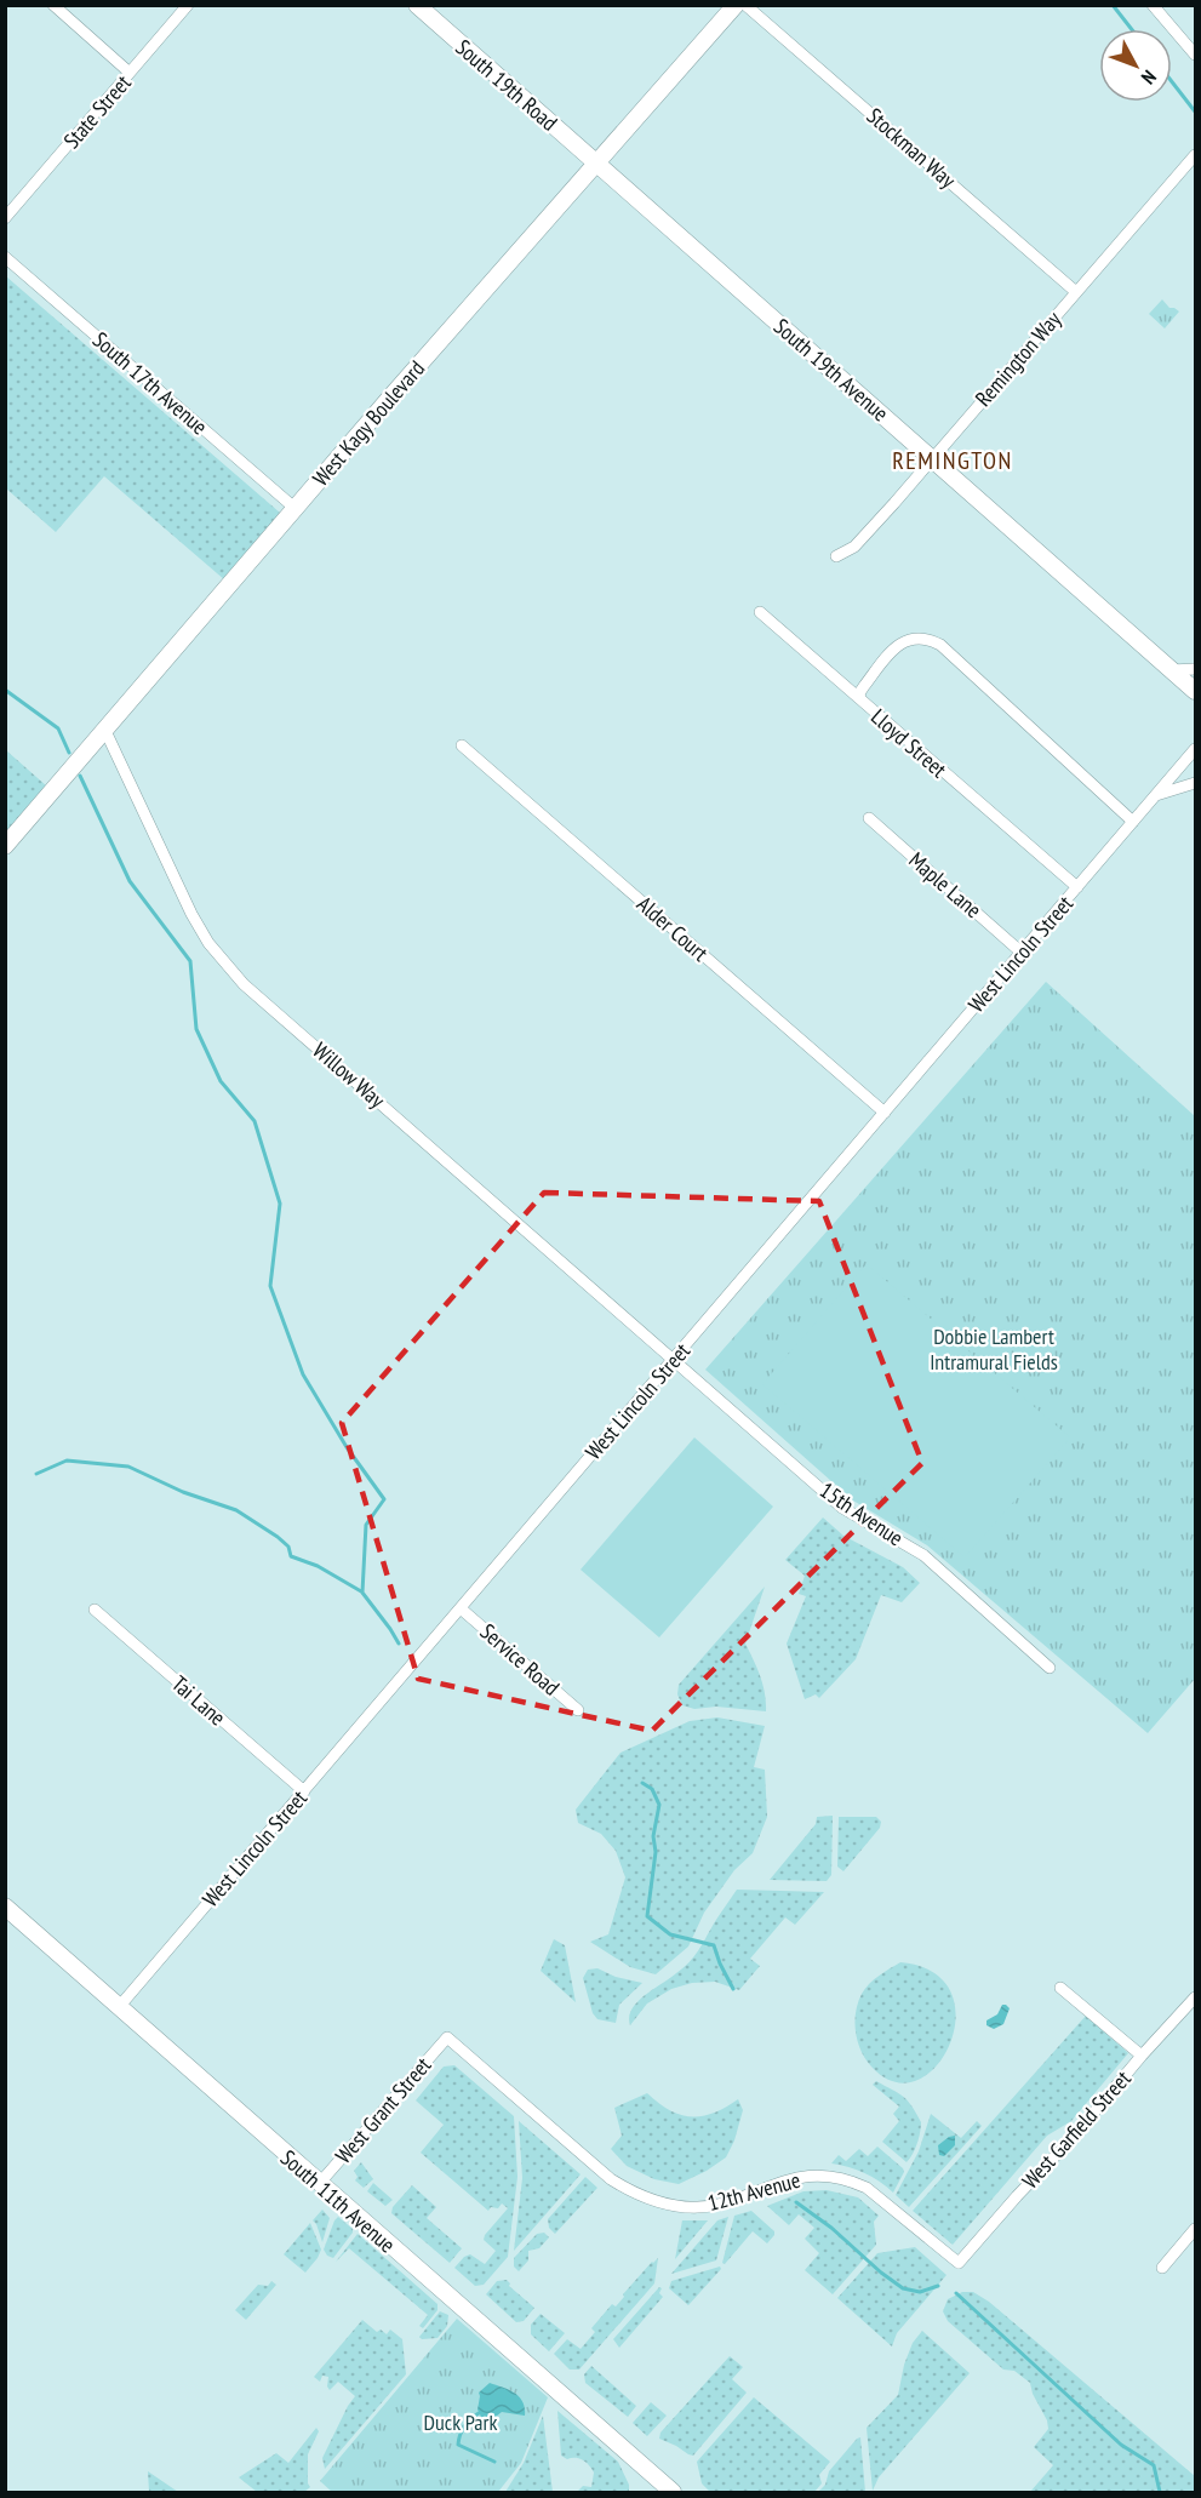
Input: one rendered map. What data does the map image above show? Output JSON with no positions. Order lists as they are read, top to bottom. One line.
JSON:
{"streets":{"main road":["South 19th Road","South 19th Avenue","West Kagy Boulevard","South 11th Avenue"],"street":["State Street","Stockman Way","Remington Way","South 17th Avenue","Lloyd Street","Maple Lane","Alder Court","West Lincoln Street","Willow Way","15th Avenue","Service Road","Tai Lane","West Grant Street","West Garfield Street","12th Avenue"]},"crossings":[["South 19th Road","South 19th Avenue"],["South 19th Road","West Kagy Boulevard"],["Stockman Way","Remington Way"],["Remington Way","South 19th Avenue"],["South 19th Avenue","West Kagy Boulevard"],["South 17th Avenue","West Kagy Boulevard"],["West Kagy Boulevard","Willow Way"],["Lloyd Street","West Lincoln Street"],["Maple Lane","West Lincoln Street"],["Alder Court","West Lincoln Street"],["West Lincoln Street","Willow Way"],["West Lincoln Street","15th Avenue"],["West Lincoln Street","Service Road"],["West Lincoln Street","Tai Lane"],["West Lincoln Street","South 11th Avenue"],["Willow Way","15th Avenue"],["West Grant Street","12th Avenue"],["West Grant Street","South 11th Avenue"],["West Garfield Street","12th Avenue"]],"districts":["REMINGTON"],"parks":["Dobbie Lambert Intramural Fields","Duck Park"],"north":"bottom right"}
